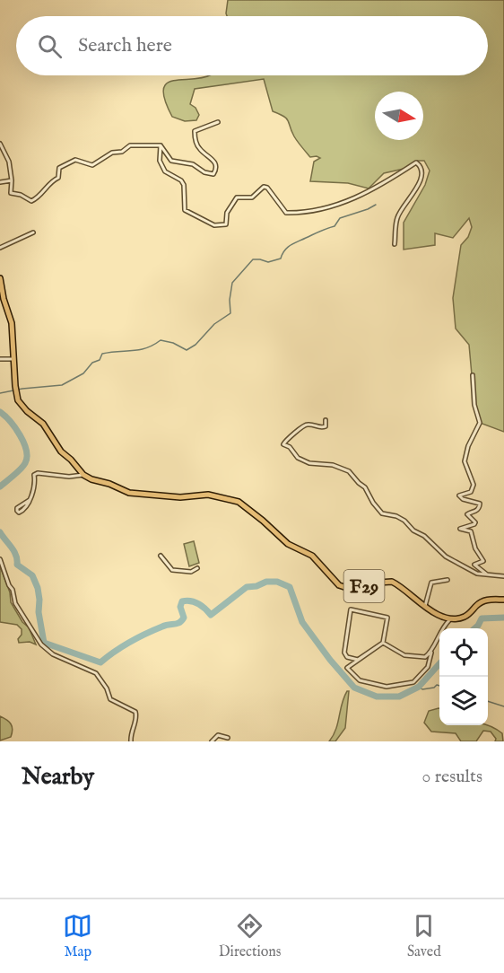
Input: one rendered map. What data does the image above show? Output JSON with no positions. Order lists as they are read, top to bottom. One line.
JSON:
{"streets":{"main road":["F29"]},"north":"right","page":{"search":"Search here","heading":["Nearby","0 results"],"nav":["Map","Directions","Saved"]}}
